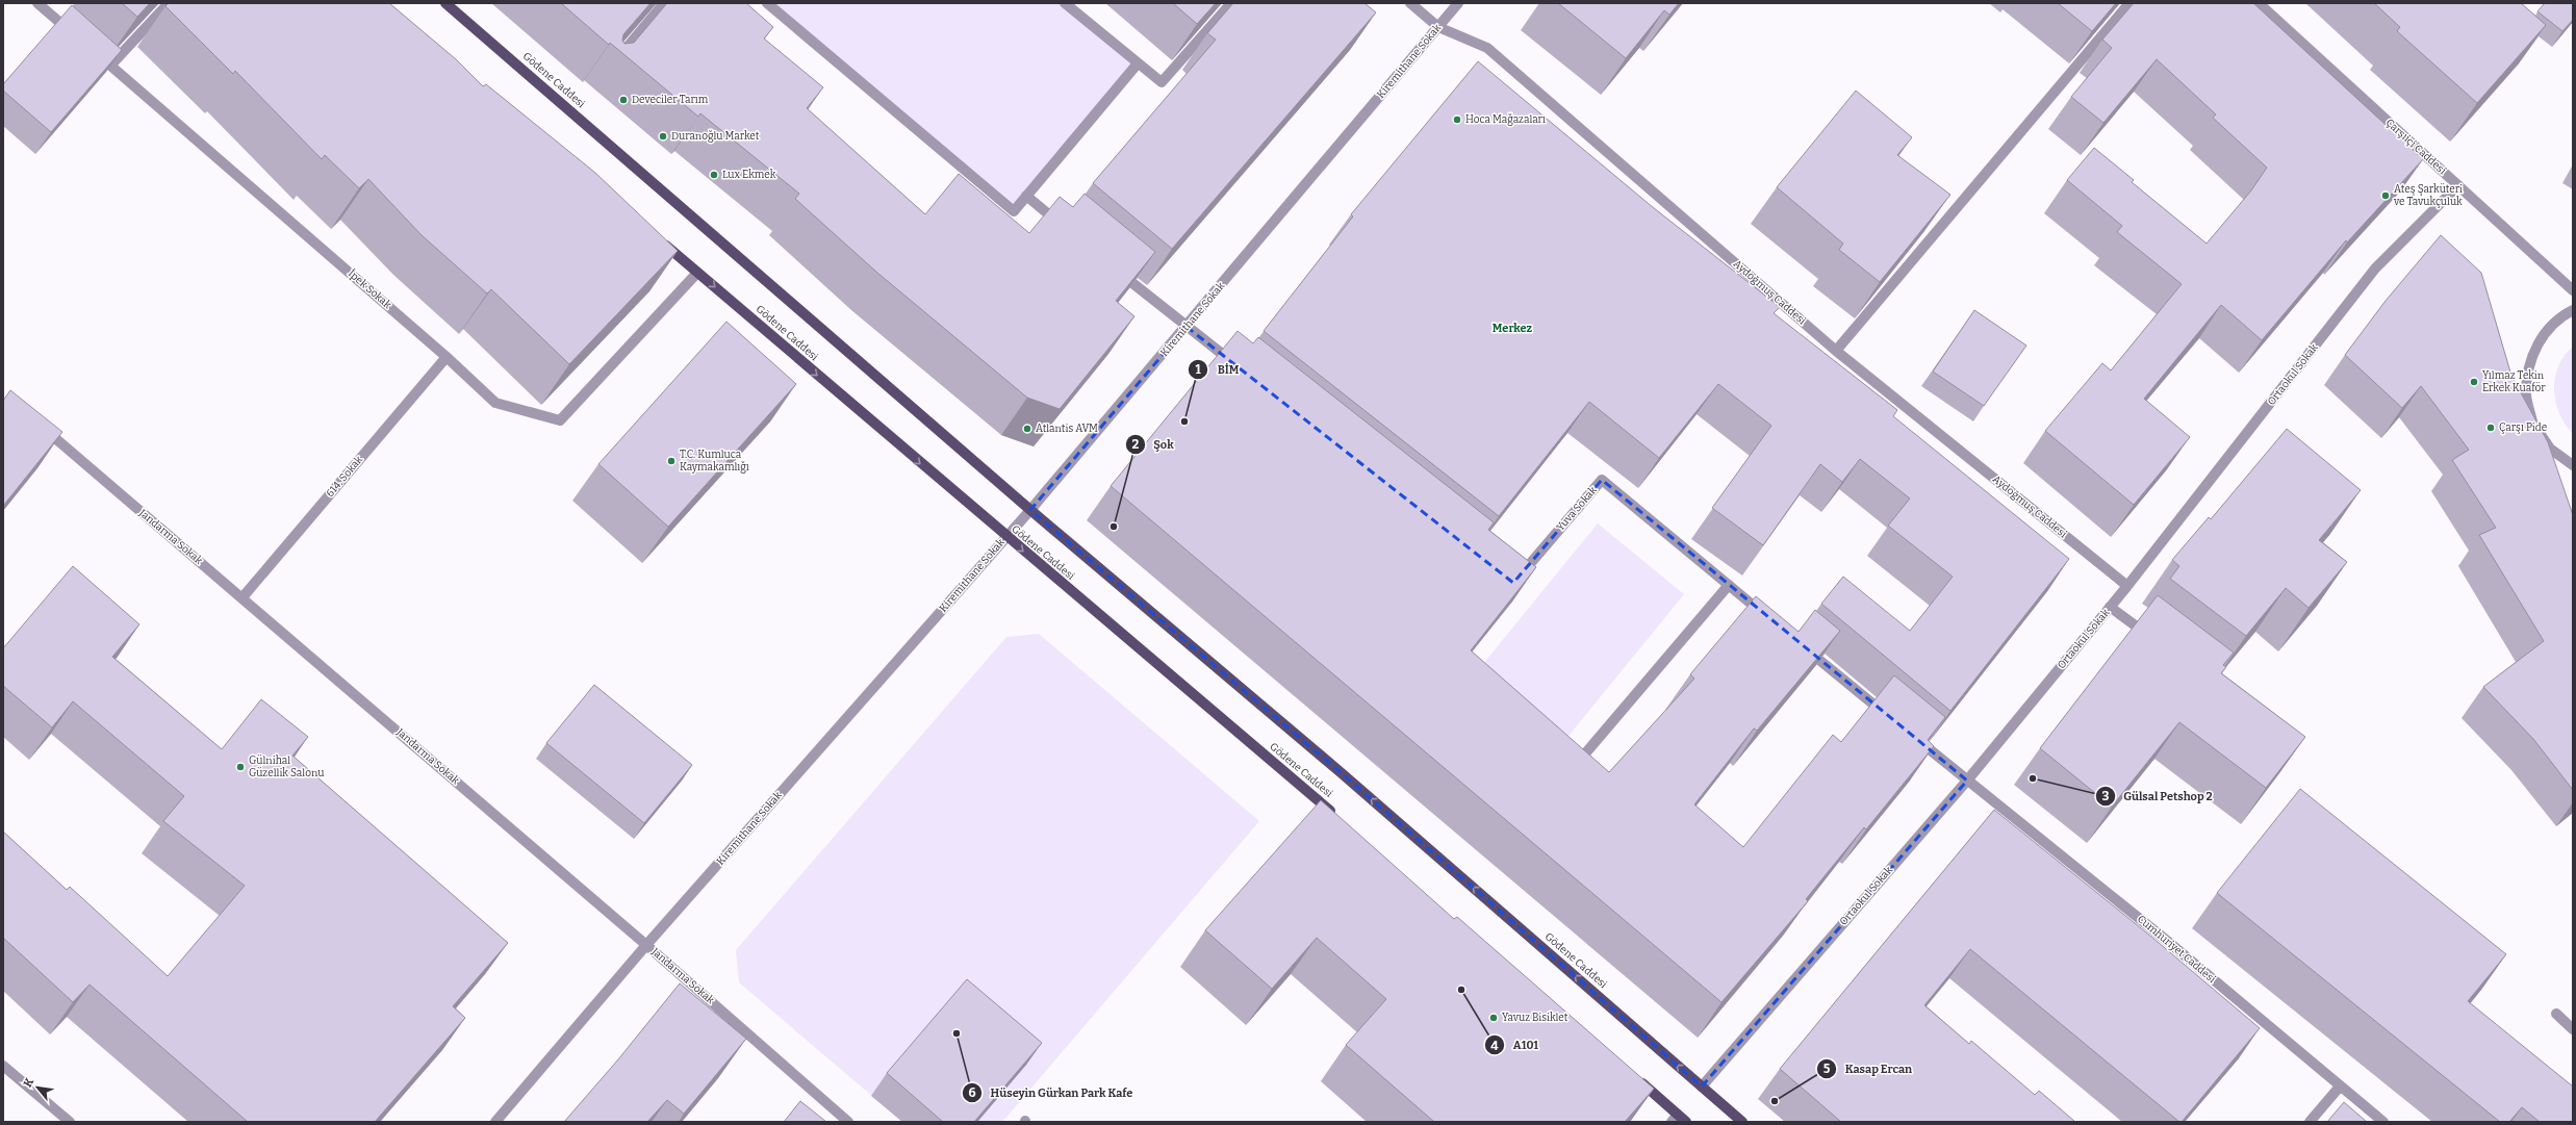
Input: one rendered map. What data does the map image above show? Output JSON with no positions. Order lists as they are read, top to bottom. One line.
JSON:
{"streets":{"main road":["Gödene Caddesi"],"street":["Kiremithane Sokak","Çarşıiçi Caddesi","İpek Sokak","Aydoğmuş Caddesi","Ortaokul Sokak","614. Sokak","Yuva Sokak","Jandarma Sokak","Cumhuriyet Caddesi"]},"crossings":[["Kiremithane Sokak","Gödene Caddesi"],["Kiremithane Sokak","Aydoğmuş Caddesi"],["Kiremithane Sokak","Jandarma Sokak"],["Gödene Caddesi","İpek Sokak"],["Gödene Caddesi","Ortaokul Sokak"],["Çarşıiçi Caddesi","Ortaokul Sokak"],["İpek Sokak","614. Sokak"],["Aydoğmuş Caddesi","Ortaokul Sokak"],["Ortaokul Sokak","Cumhuriyet Caddesi"],["614. Sokak","Jandarma Sokak"]],"districts":["Merkez"],"places":["Deveciler Tarım","Hoca Mağazaları","Duranoğlu Market","Lux Ekmek","Ateş Şarküteri ve Tavukçuluk","Yılmaz Tekin Erkek Kuaför","BİM","Çarşı Pide","Atlantis AVM","T.C. Kumluca Kaymakamlığı","Şok","Gülnihal Güzellik Salonu","Gülsal Petshop 2","A101","Yavuz Bisiklet","Hüseyin Gürkan Park Kafe","Kasap Ercan"],"north":"top left"}
